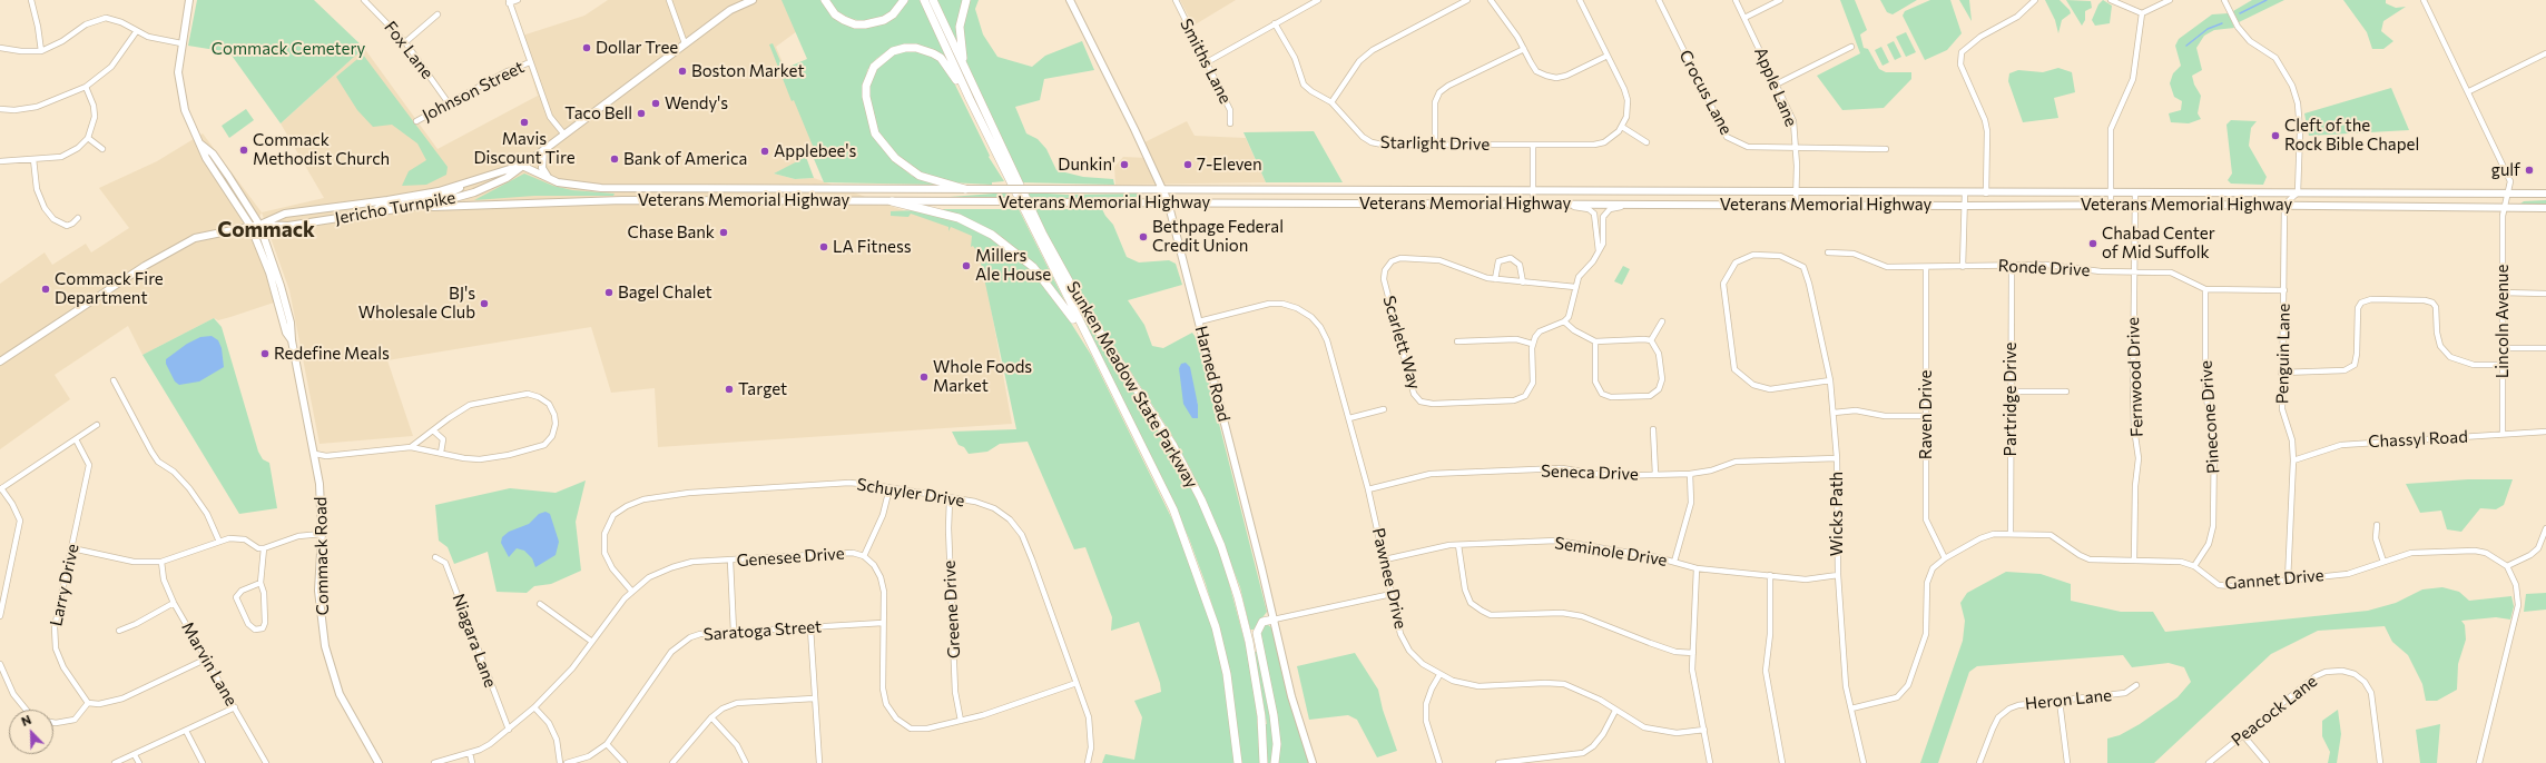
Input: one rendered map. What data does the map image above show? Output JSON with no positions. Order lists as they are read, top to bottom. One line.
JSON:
{"streets":{"highway":["Sunken Meadow State Parkway"],"main road":["Veterans Memorial Highway","Jericho Turnpike","Harned Road","Commack Road"],"street":["Fox Lane","Smiths Lane","Apple Lane","Johnson Street","Crocus Lane","Starlight Drive","Ronde Drive","Lincoln Avenue","Scarlett Way","Penguin Lane","Fernwood Drive","Partridge Drive","Raven Drive","Pinecone Drive","Chassyl Road","Seneca Drive","Schuyler Drive","Wicks Path","Seminole Drive","Genesee Drive","Pawnee Drive","Gannet Drive","Larry Drive","Greene Drive","Saratoga Street","Niagara Lane","Marvin Lane","Heron Lane","Peacock Lane"]},"crossings":[["Fox Lane","Johnson Street"],["Apple Lane","Crocus Lane"],["Apple Lane","Veterans Memorial Highway"],["Veterans Memorial Highway","Jericho Turnpike"],["Veterans Memorial Highway","Lincoln Avenue"],["Veterans Memorial Highway","Penguin Lane"],["Veterans Memorial Highway","Harned Road"],["Veterans Memorial Highway","Fernwood Drive"],["Jericho Turnpike","Commack Road"],["Ronde Drive","Penguin Lane"],["Ronde Drive","Fernwood Drive"],["Ronde Drive","Partridge Drive"],["Ronde Drive","Raven Drive"],["Ronde Drive","Pinecone Drive"],["Lincoln Avenue","Chassyl Road"],["Penguin Lane","Chassyl Road"],["Penguin Lane","Gannet Drive"],["Harned Road","Pawnee Drive"],["Fernwood Drive","Gannet Drive"],["Partridge Drive","Gannet Drive"],["Raven Drive","Gannet Drive"],["Pinecone Drive","Gannet Drive"],["Seneca Drive","Wicks Path"],["Seneca Drive","Pawnee Drive"],["Schuyler Drive","Genesee Drive"],["Schuyler Drive","Greene Drive"],["Wicks Path","Seminole Drive"],["Wicks Path","Gannet Drive"],["Seminole Drive","Pawnee Drive"],["Genesee Drive","Greene Drive"],["Genesee Drive","Saratoga Street"],["Genesee Drive","Niagara Lane"]],"districts":["Commack"],"parks":["Commack Cemetery"],"places":["Dollar Tree","Boston Market","Wendy's","Taco Bell","Mavis Discount Tire","Cleft of the Rock Bible Chapel","Commack Methodist Church","Applebee's","Bank of America","Dunkin'","7-Eleven","gulf","Chase Bank","Bethpage Federal Credit Union","Chabad Center of Mid Suffolk","LA Fitness","Millers Ale House","Commack Fire Department","Bagel Chalet","BJ's Wholesale Club","Redefine Meals","Whole Foods Market","Target"],"north":"top left"}
